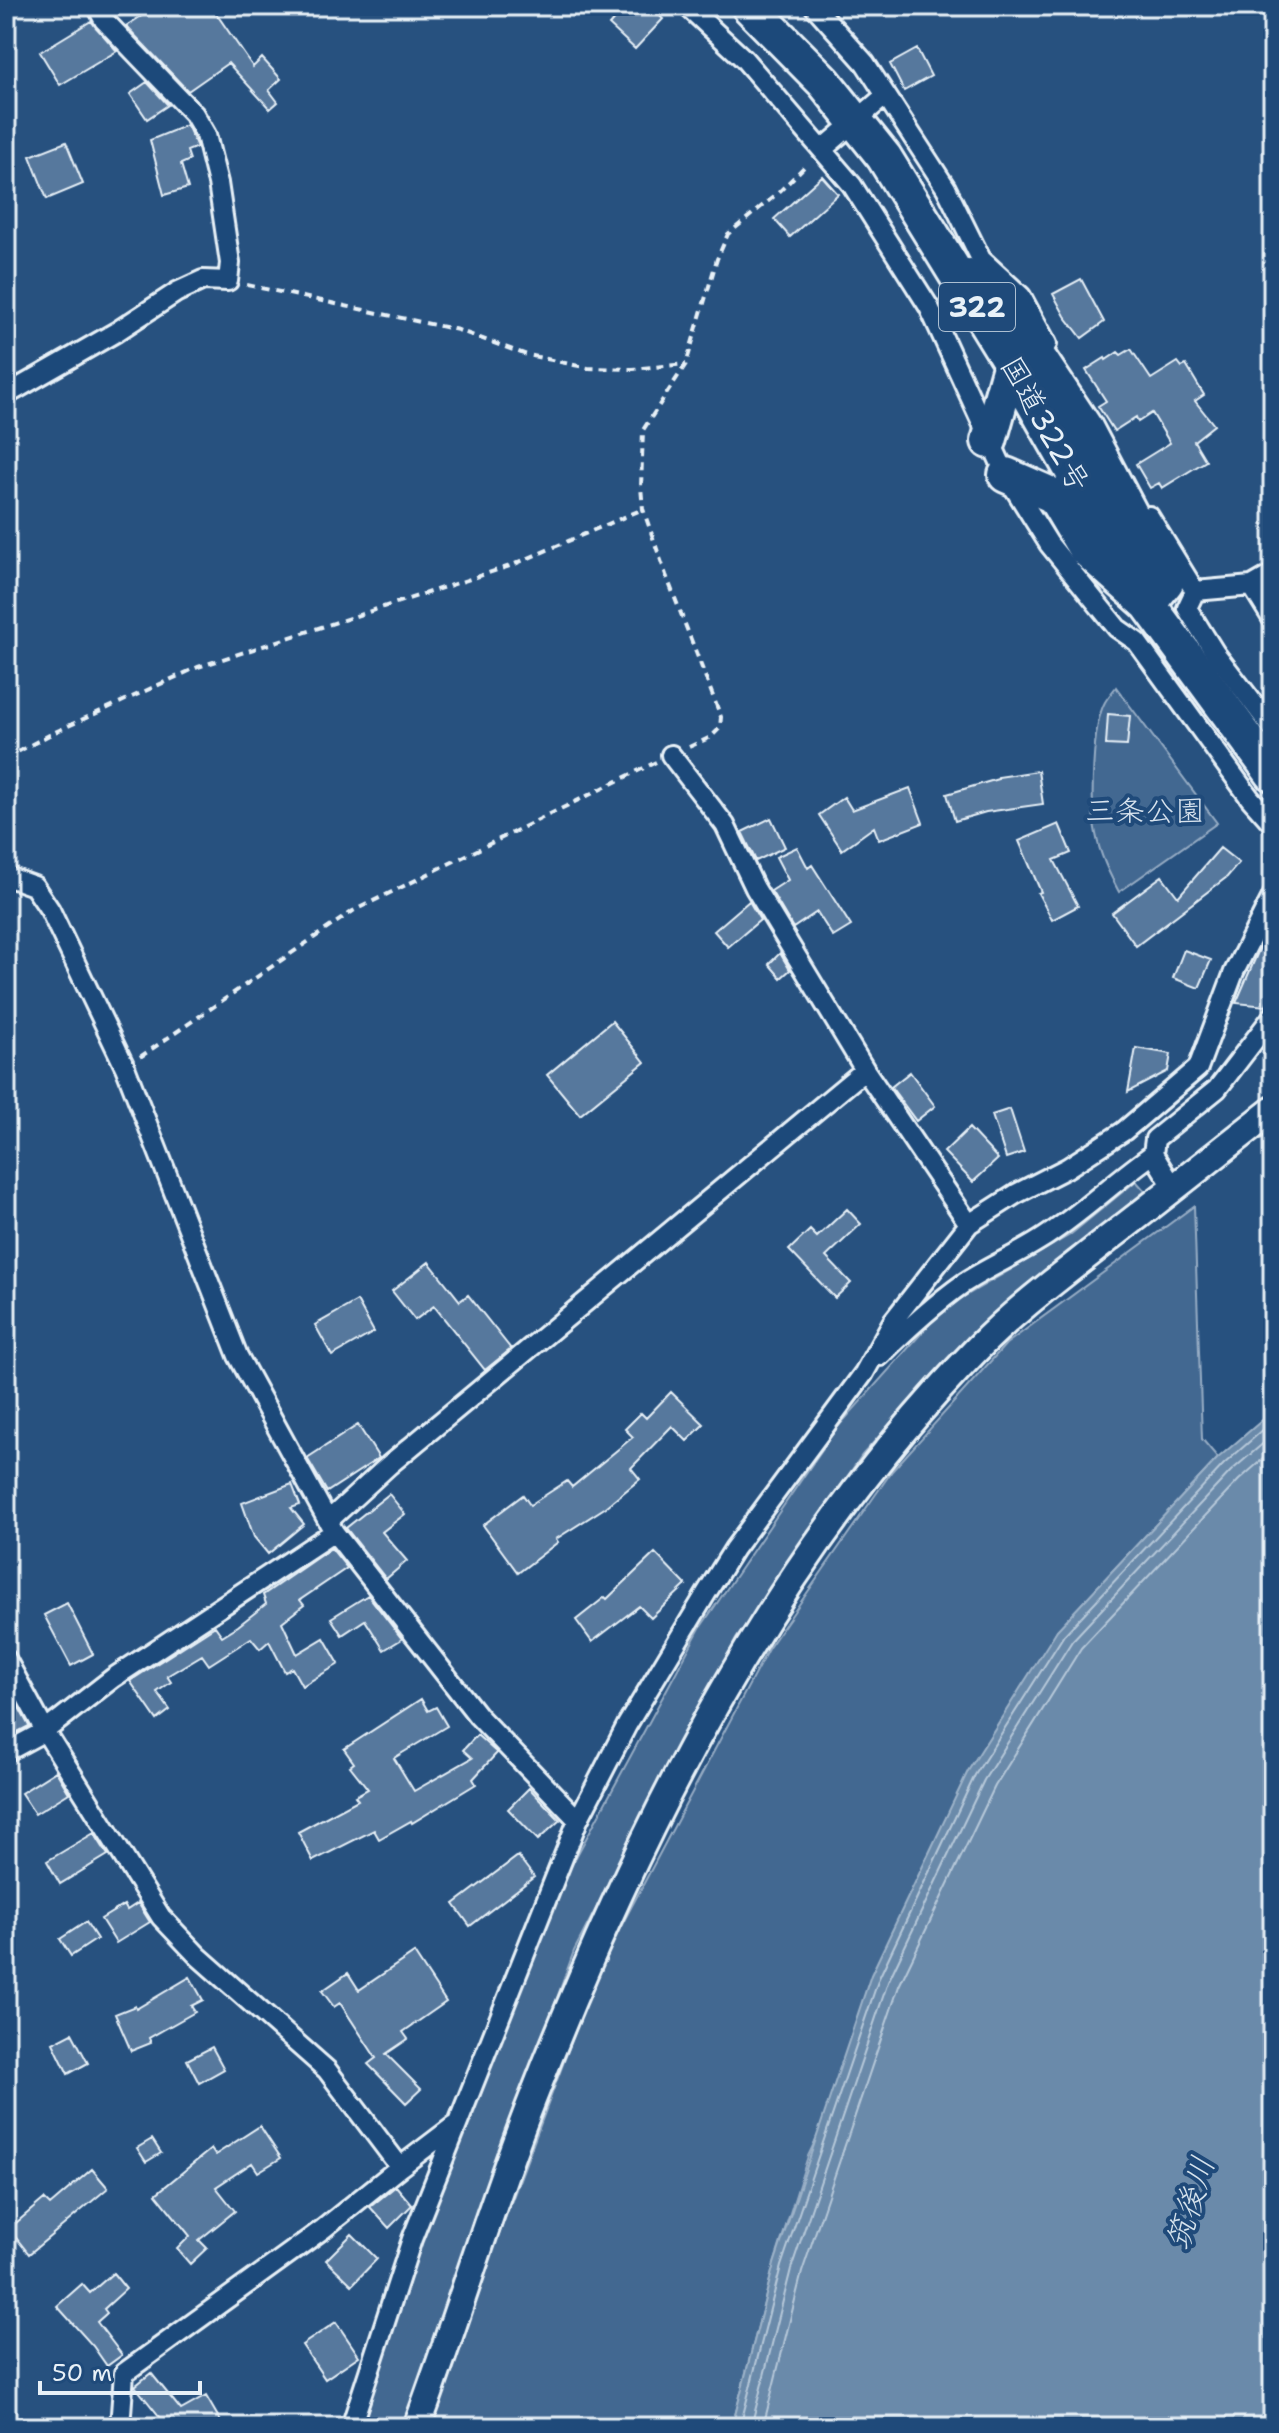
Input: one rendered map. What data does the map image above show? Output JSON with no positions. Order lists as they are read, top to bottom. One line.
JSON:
{"streets":{"highway":["322","国道322号"]},"water":["筑後川"],"parks":["三条公園"],"scale_bar":"50 m"}
